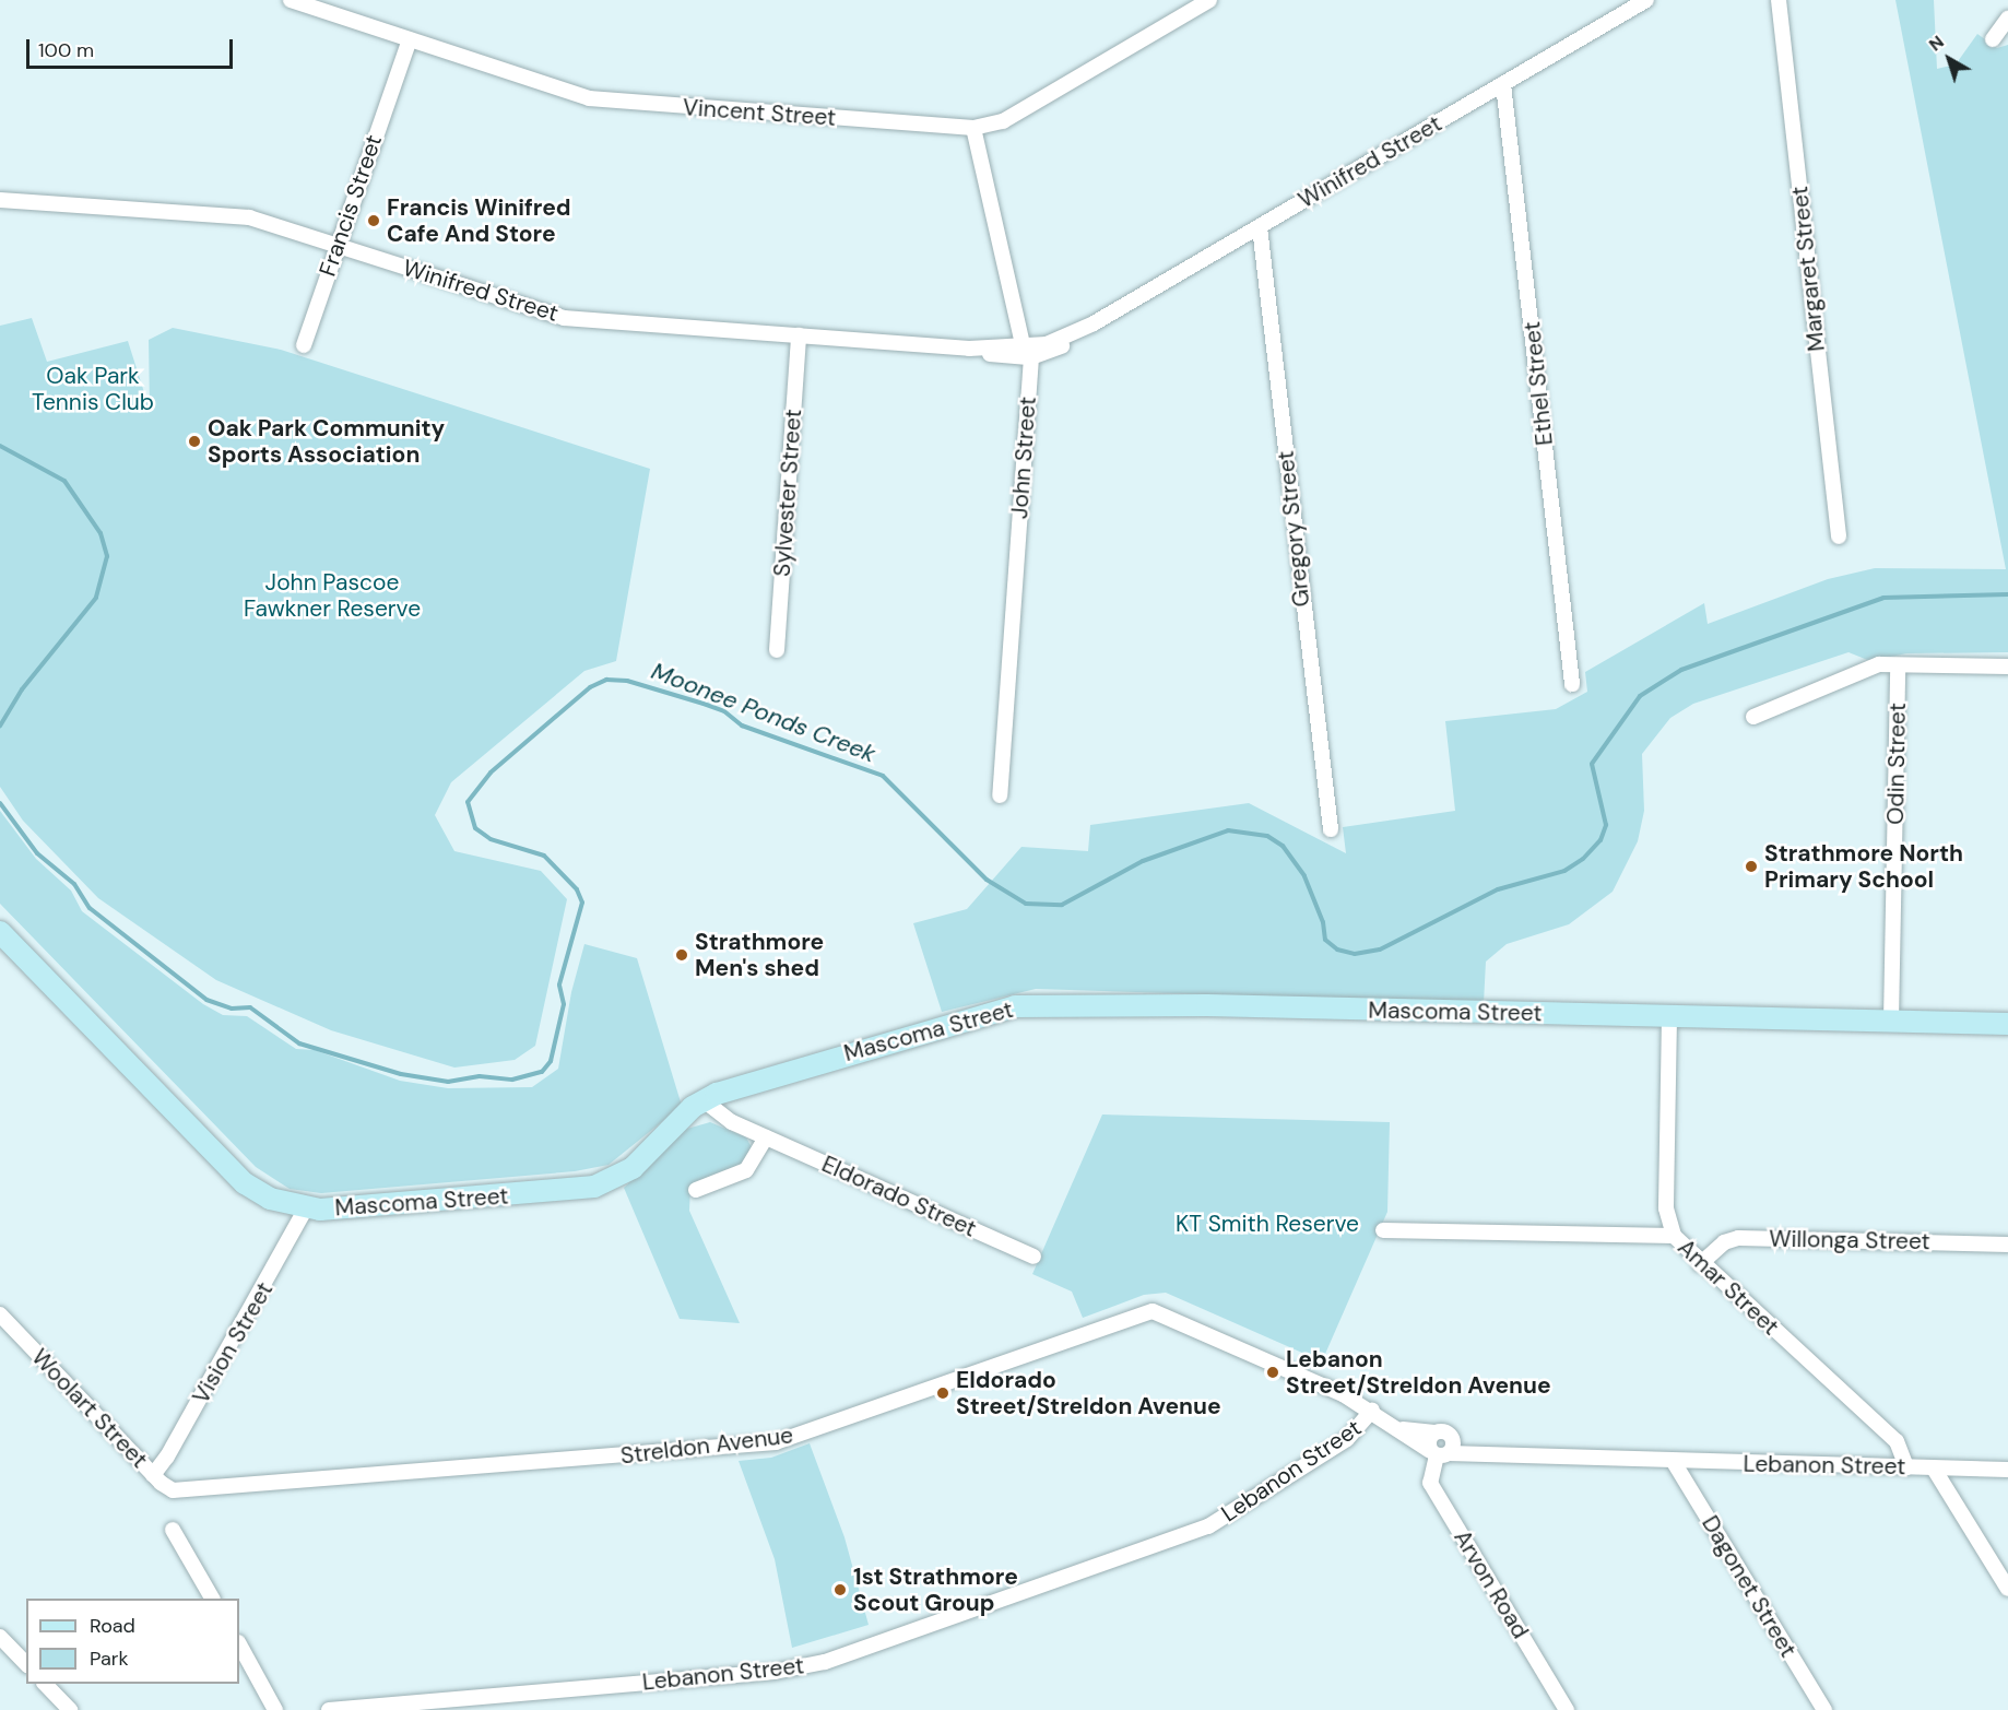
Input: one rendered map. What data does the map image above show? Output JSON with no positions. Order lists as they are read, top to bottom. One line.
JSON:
{"streets":{"main road":["Mascoma Street"],"street":["Vincent Street","Winifred Street","Francis Street","Margaret Street","Ethel Street","John Street","Sylvester Street","Gregory Street","Odin Street","Eldorado Street","Willonga Street","Amar Street","Vision Street","Woolart Street","Streldon Avenue","Lebanon Street","Arvon Road","Dagonet Street"]},"crossings":[["Vincent Street","Francis Street"],["Winifred Street","Francis Street"],["Winifred Street","Ethel Street"],["Winifred Street","John Street"],["Winifred Street","Sylvester Street"],["Winifred Street","Gregory Street"],["Odin Street","Mascoma Street"],["Mascoma Street","Eldorado Street"],["Mascoma Street","Amar Street"],["Mascoma Street","Vision Street"],["Willonga Street","Amar Street"],["Amar Street","Lebanon Street"],["Vision Street","Woolart Street"],["Vision Street","Streldon Avenue"],["Woolart Street","Streldon Avenue"],["Streldon Avenue","Lebanon Street"],["Lebanon Street","Arvon Road"],["Lebanon Street","Dagonet Street"]],"water":["Moonee Ponds Creek"],"parks":["Oak Park Tennis Club","John Pascoe Fawkner Reserve","KT Smith Reserve"],"places":["Francis Winifred Cafe And Store","Oak Park Community Sports Association","Strathmore North Primary School","Strathmore Men's shed","Lebanon Street/Streldon Avenue","Eldorado Street/Streldon Avenue","1st Strathmore Scout Group"],"legend":["Road","Park"],"scale_bar":"100 m","north":"top left"}
